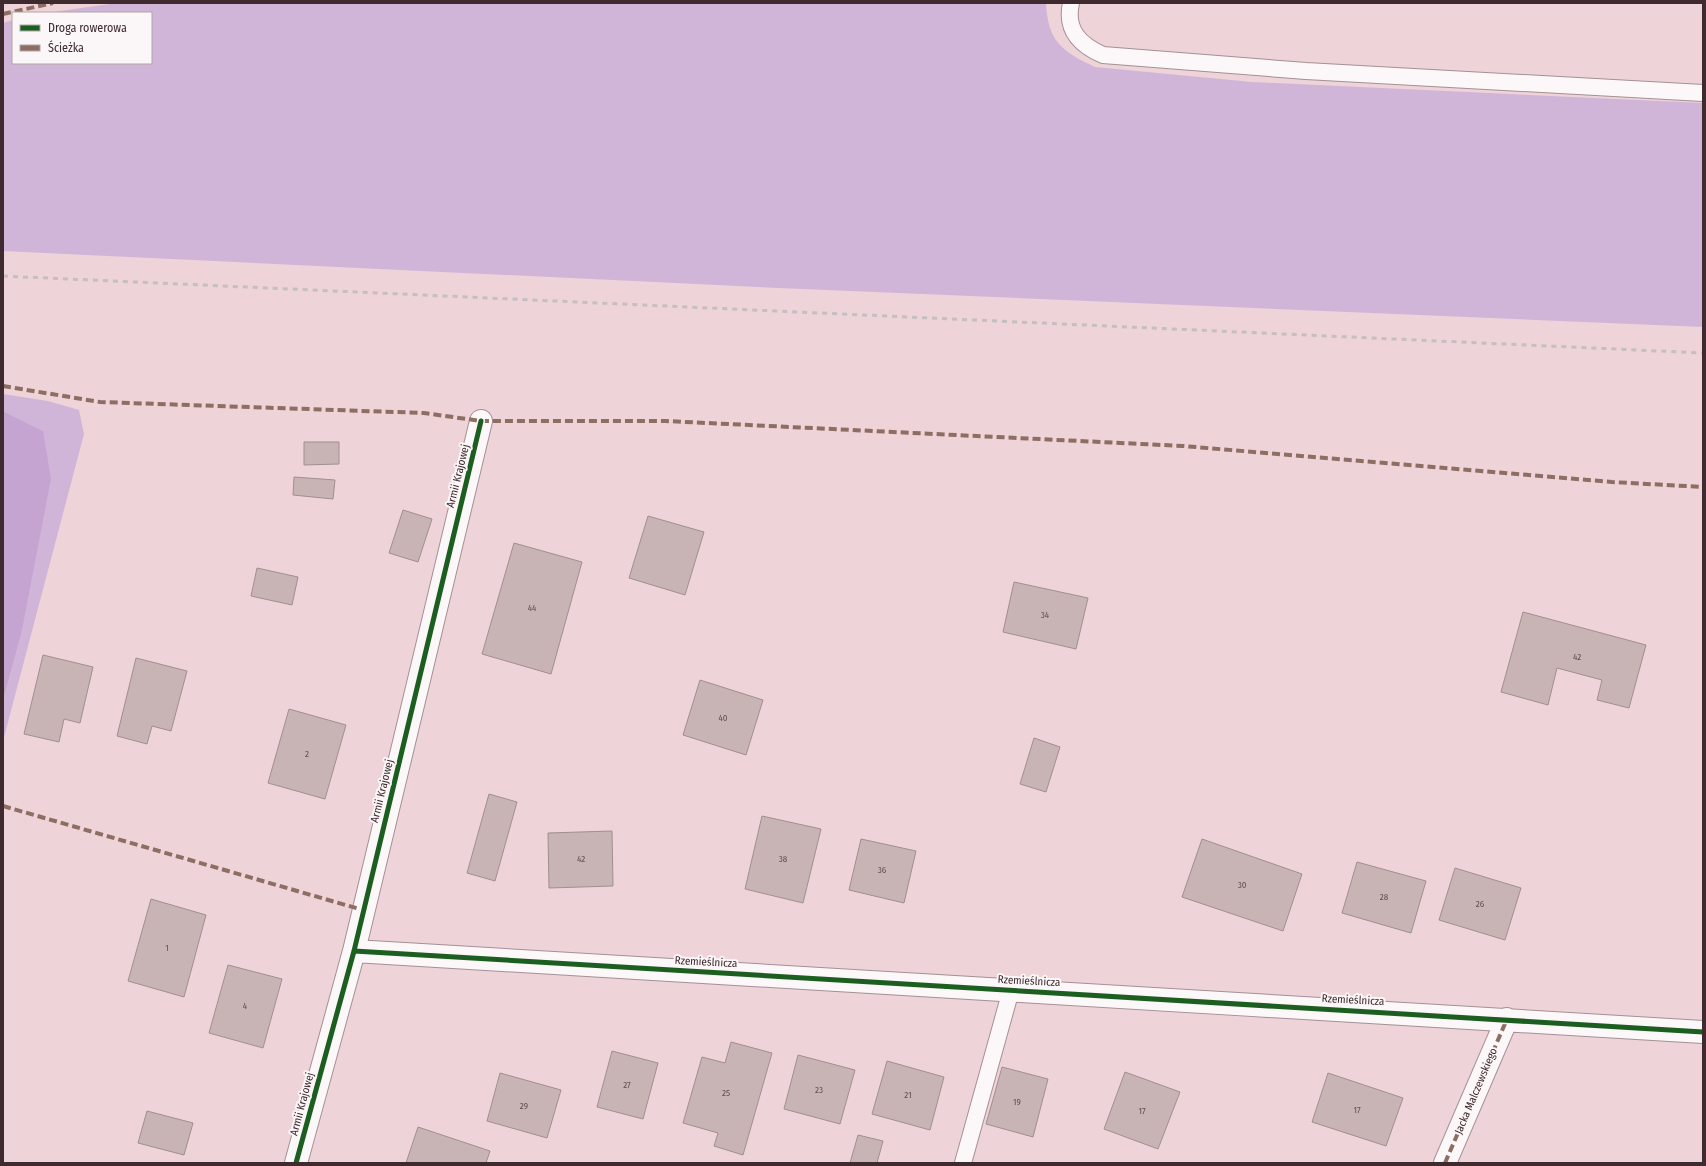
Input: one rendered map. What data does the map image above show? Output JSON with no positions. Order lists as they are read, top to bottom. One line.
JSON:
{"streets":{"street":["Armii Krajowej","Rzemieślnicza","Jacka Malczewskiego"]},"crossings":[["Armii Krajowej","Rzemieślnicza"],["Rzemieślnicza","Jacka Malczewskiego"]],"house_numbers":["44","34","42","40","2","42","38","36","30","28","26","1","4","27","23","25","21","19","29","17","17"],"legend":["Droga rowerowa","Ścieżka"]}
